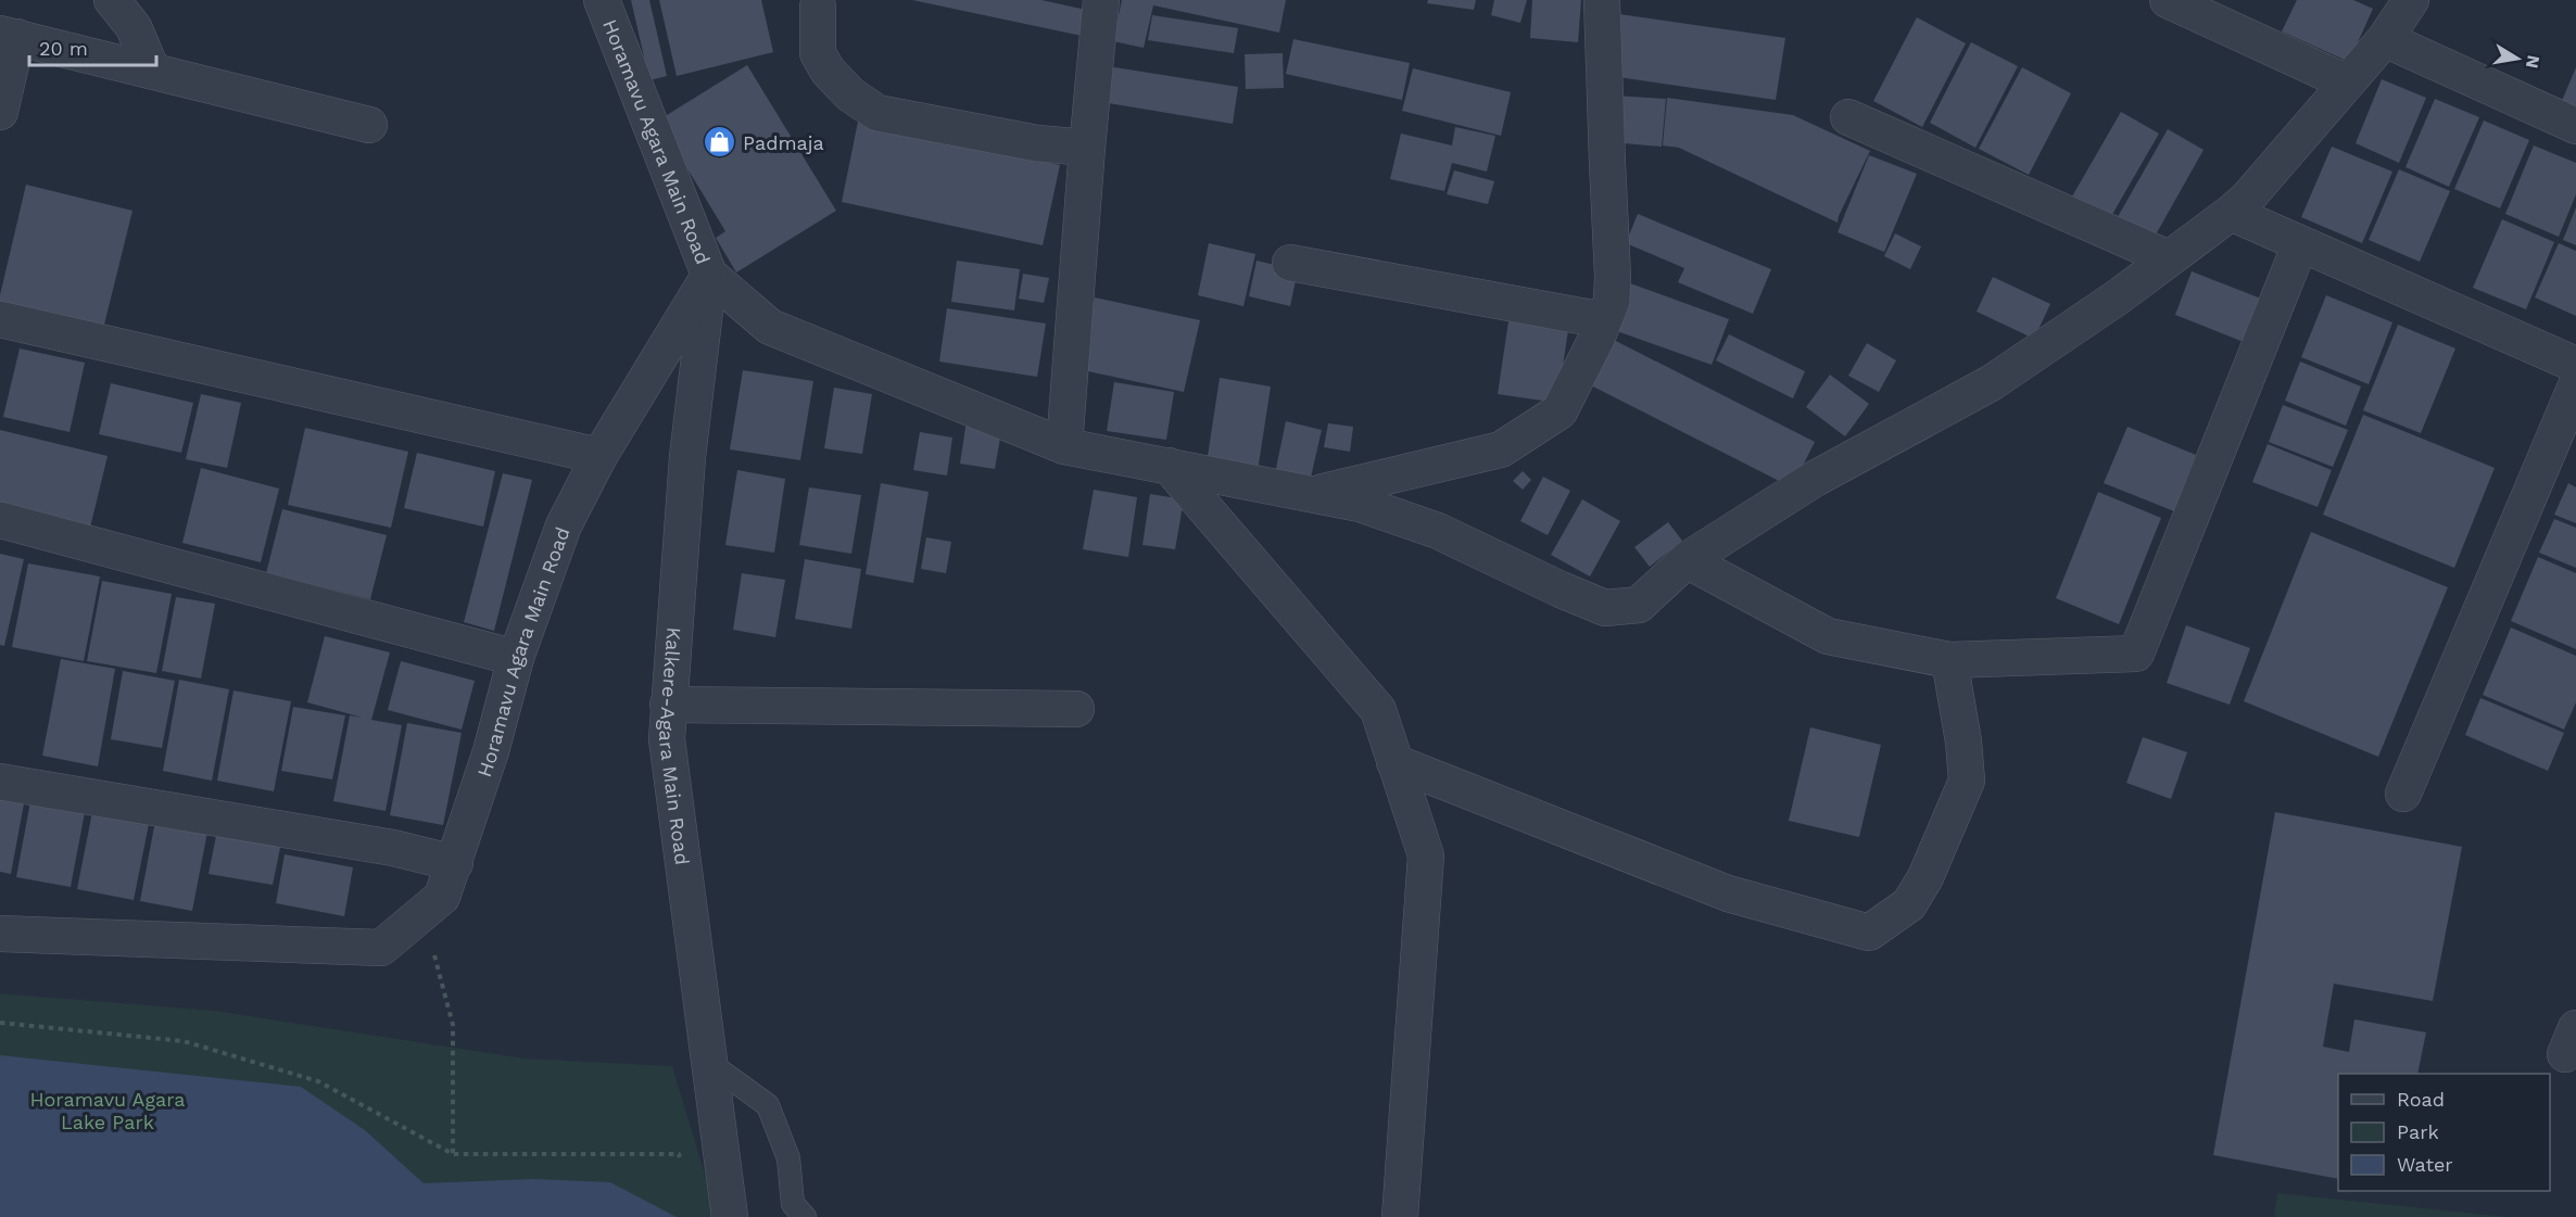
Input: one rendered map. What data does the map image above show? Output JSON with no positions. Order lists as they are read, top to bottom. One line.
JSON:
{"streets":{"street":["Horamavu Agara Main Road","Kalkere-Agara Main Road"]},"crossings":[["Horamavu Agara Main Road","Kalkere-Agara Main Road"]],"parks":["Horamavu Agara Lake Park"],"places":{"shop":["Padmaja"]},"legend":["Road","Park","Water"],"scale_bar":"20 m","north":"right"}
